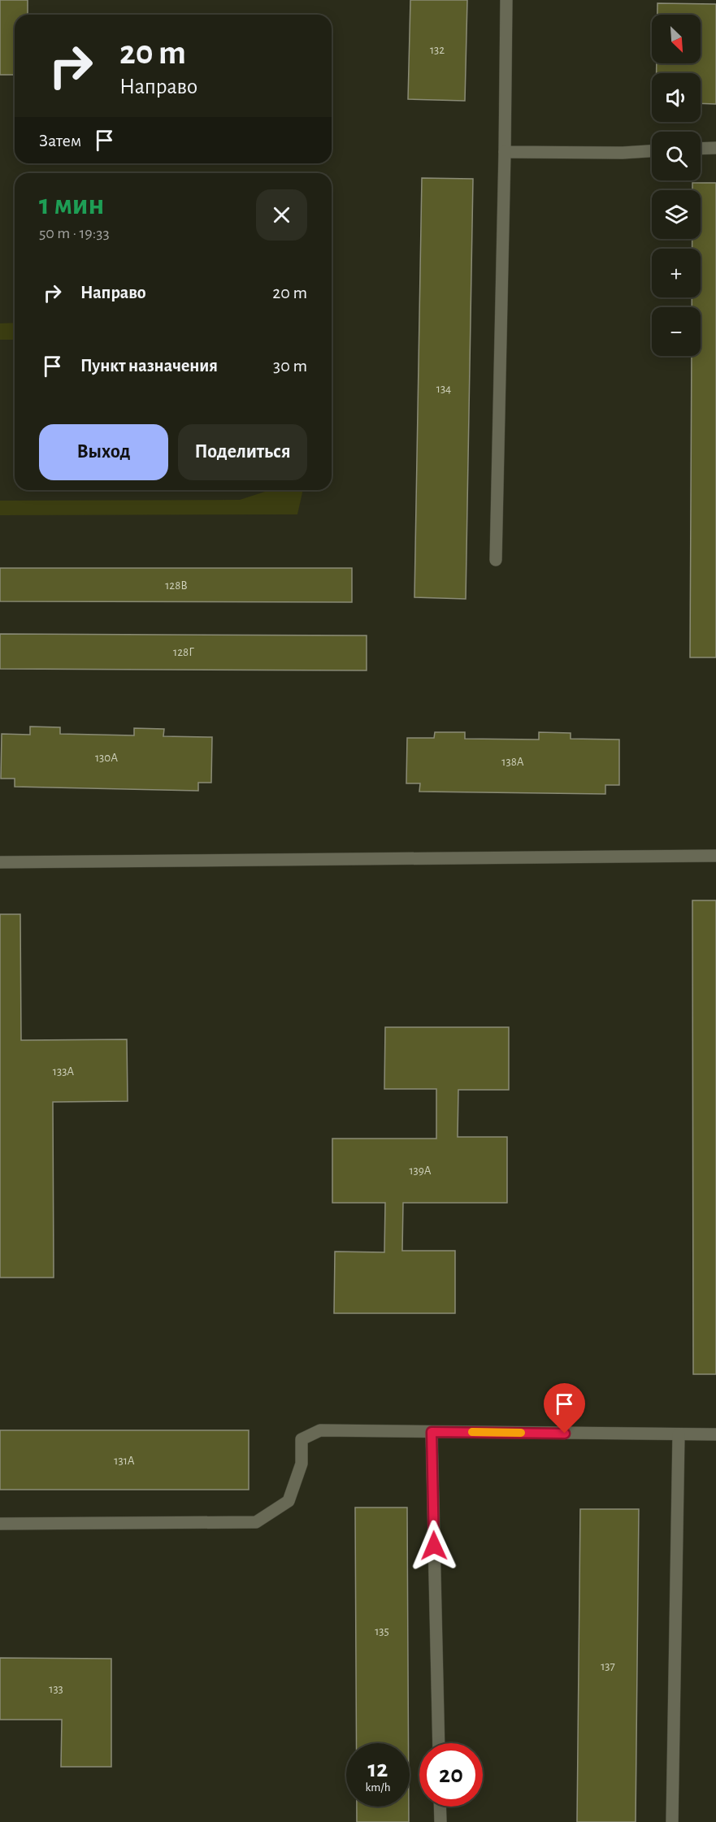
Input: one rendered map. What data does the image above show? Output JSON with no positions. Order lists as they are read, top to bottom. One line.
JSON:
{"house_numbers":["132","134","128В","128Г","130А","138А","133А","139А","131А","135","137","133"],"north":"bottom right","page":{"map_buttons":["+","−"],"turn":["20 m","Направо"],"then":"Затем","heading":["1 мин","50 m · 19:33"],"list":[{"name":"Направо","value":"20 m"},{"name":"Пункт назначения","value":"30 m"}],"buttons":["Выход","Поделиться"],"speed":"12 km/h","limit":"20"}}
